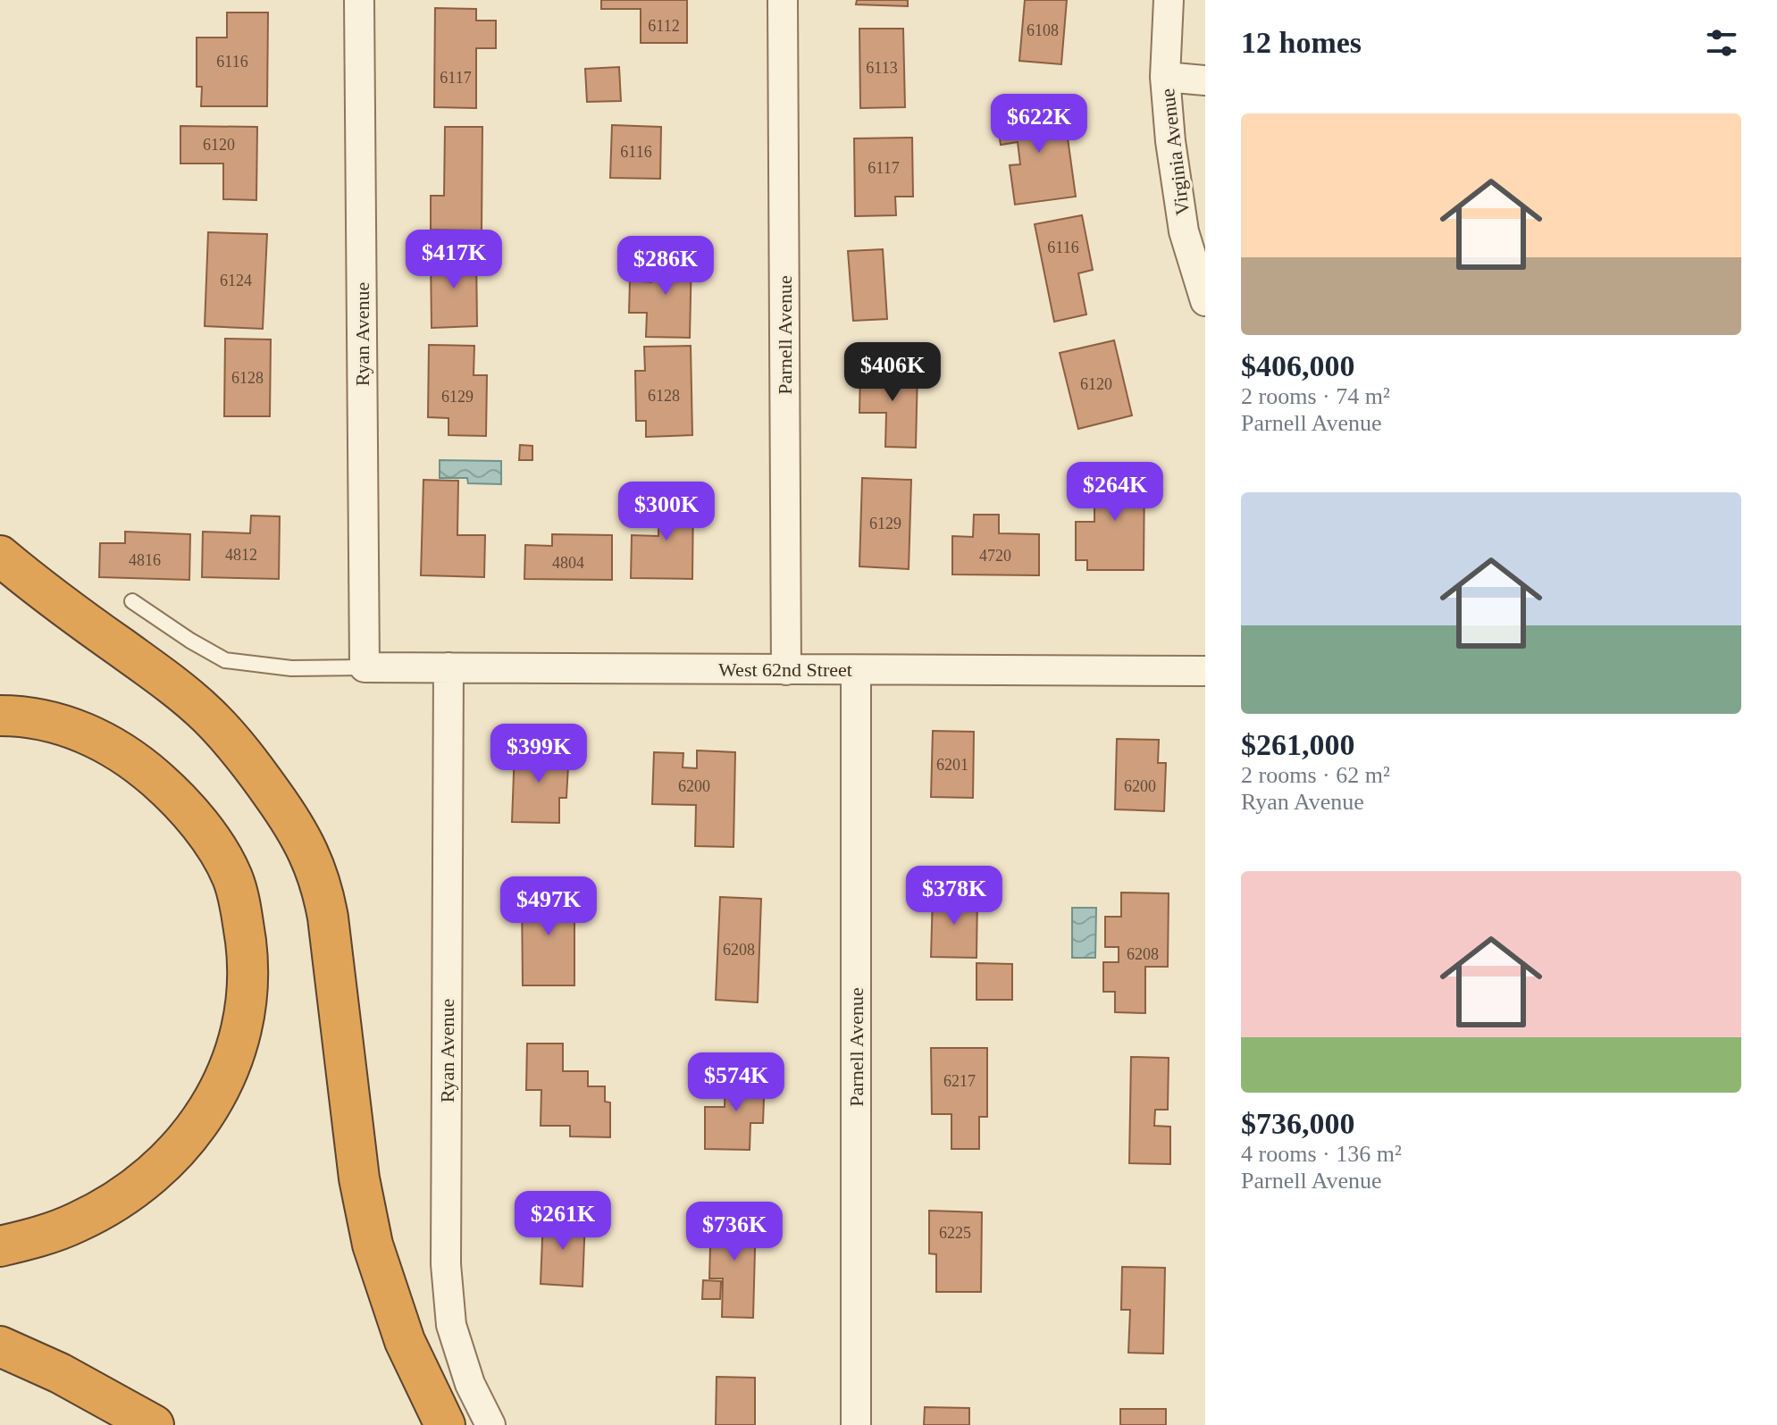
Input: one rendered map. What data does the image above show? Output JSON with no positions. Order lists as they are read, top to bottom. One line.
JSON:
{"streets":{"street":["Virginia Avenue","Ryan Avenue","Parnell Avenue","West 62nd Street"]},"crossings":[["Ryan Avenue","West 62nd Street"],["Parnell Avenue","West 62nd Street"]],"house_numbers":["6112","6108","6116","6113","6117","6120","6116","6117","6116","6124","6128","6120","6128","6129","6129","4812","4720","4816","4804","6201","6200","6200","6208","6208","6217","6225"],"page":{"heading":"12 homes","list":[{"name":"$406,000","note":"2 rooms · 74 m² · Parnell Avenue"},{"name":"$261,000","note":"2 rooms · 62 m² · Ryan Avenue"},{"name":"$736,000","note":"4 rooms · 136 m² · Parnell Avenue"}],"price":["$622K","$417K","$286K","$406K","$264K","$300K","$399K","$378K","$497K","$574K","$261K","$736K"]}}
